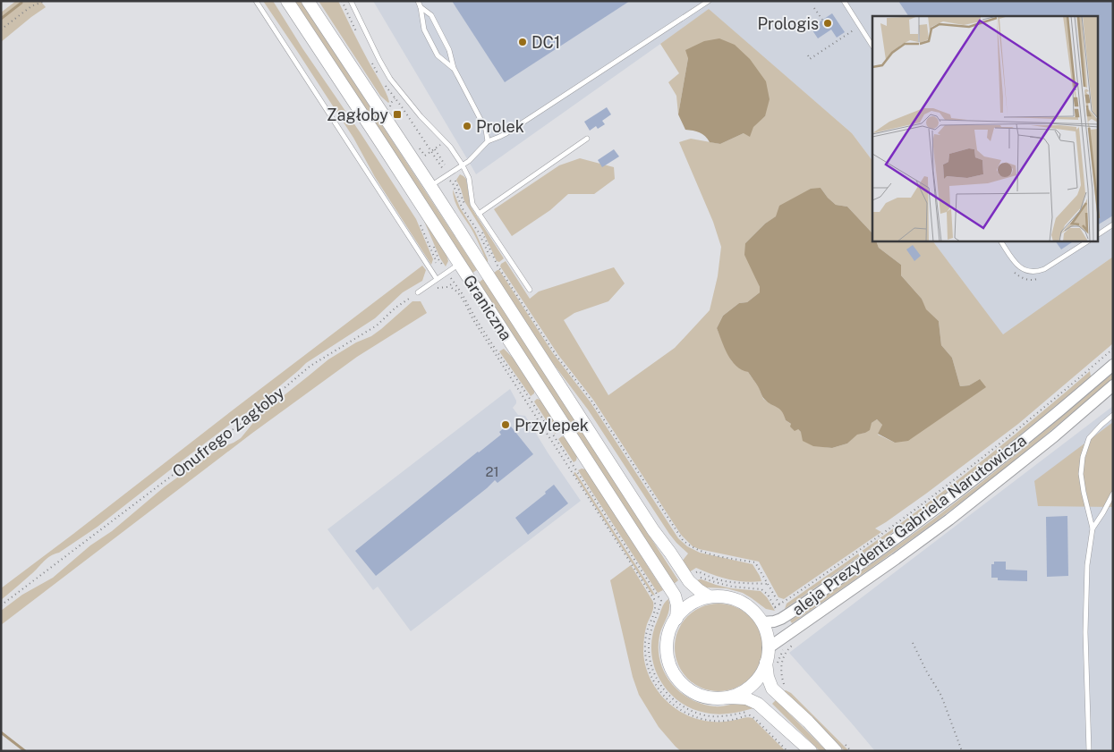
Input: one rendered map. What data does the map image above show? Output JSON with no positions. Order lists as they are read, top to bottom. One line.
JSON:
{"streets":{"main road":["Graniczna"],"street":["aleja Prezydenta Gabriela Narutowicza"],"path":["Onufrego Zagłoby"]},"crossings":[["Graniczna","aleja Prezydenta Gabriela Narutowicza"]],"places":{"other":["Prologis","DC1","Prolek","Przylepek"],"transit":["Zagłoby"]},"house_numbers":["21"]}
